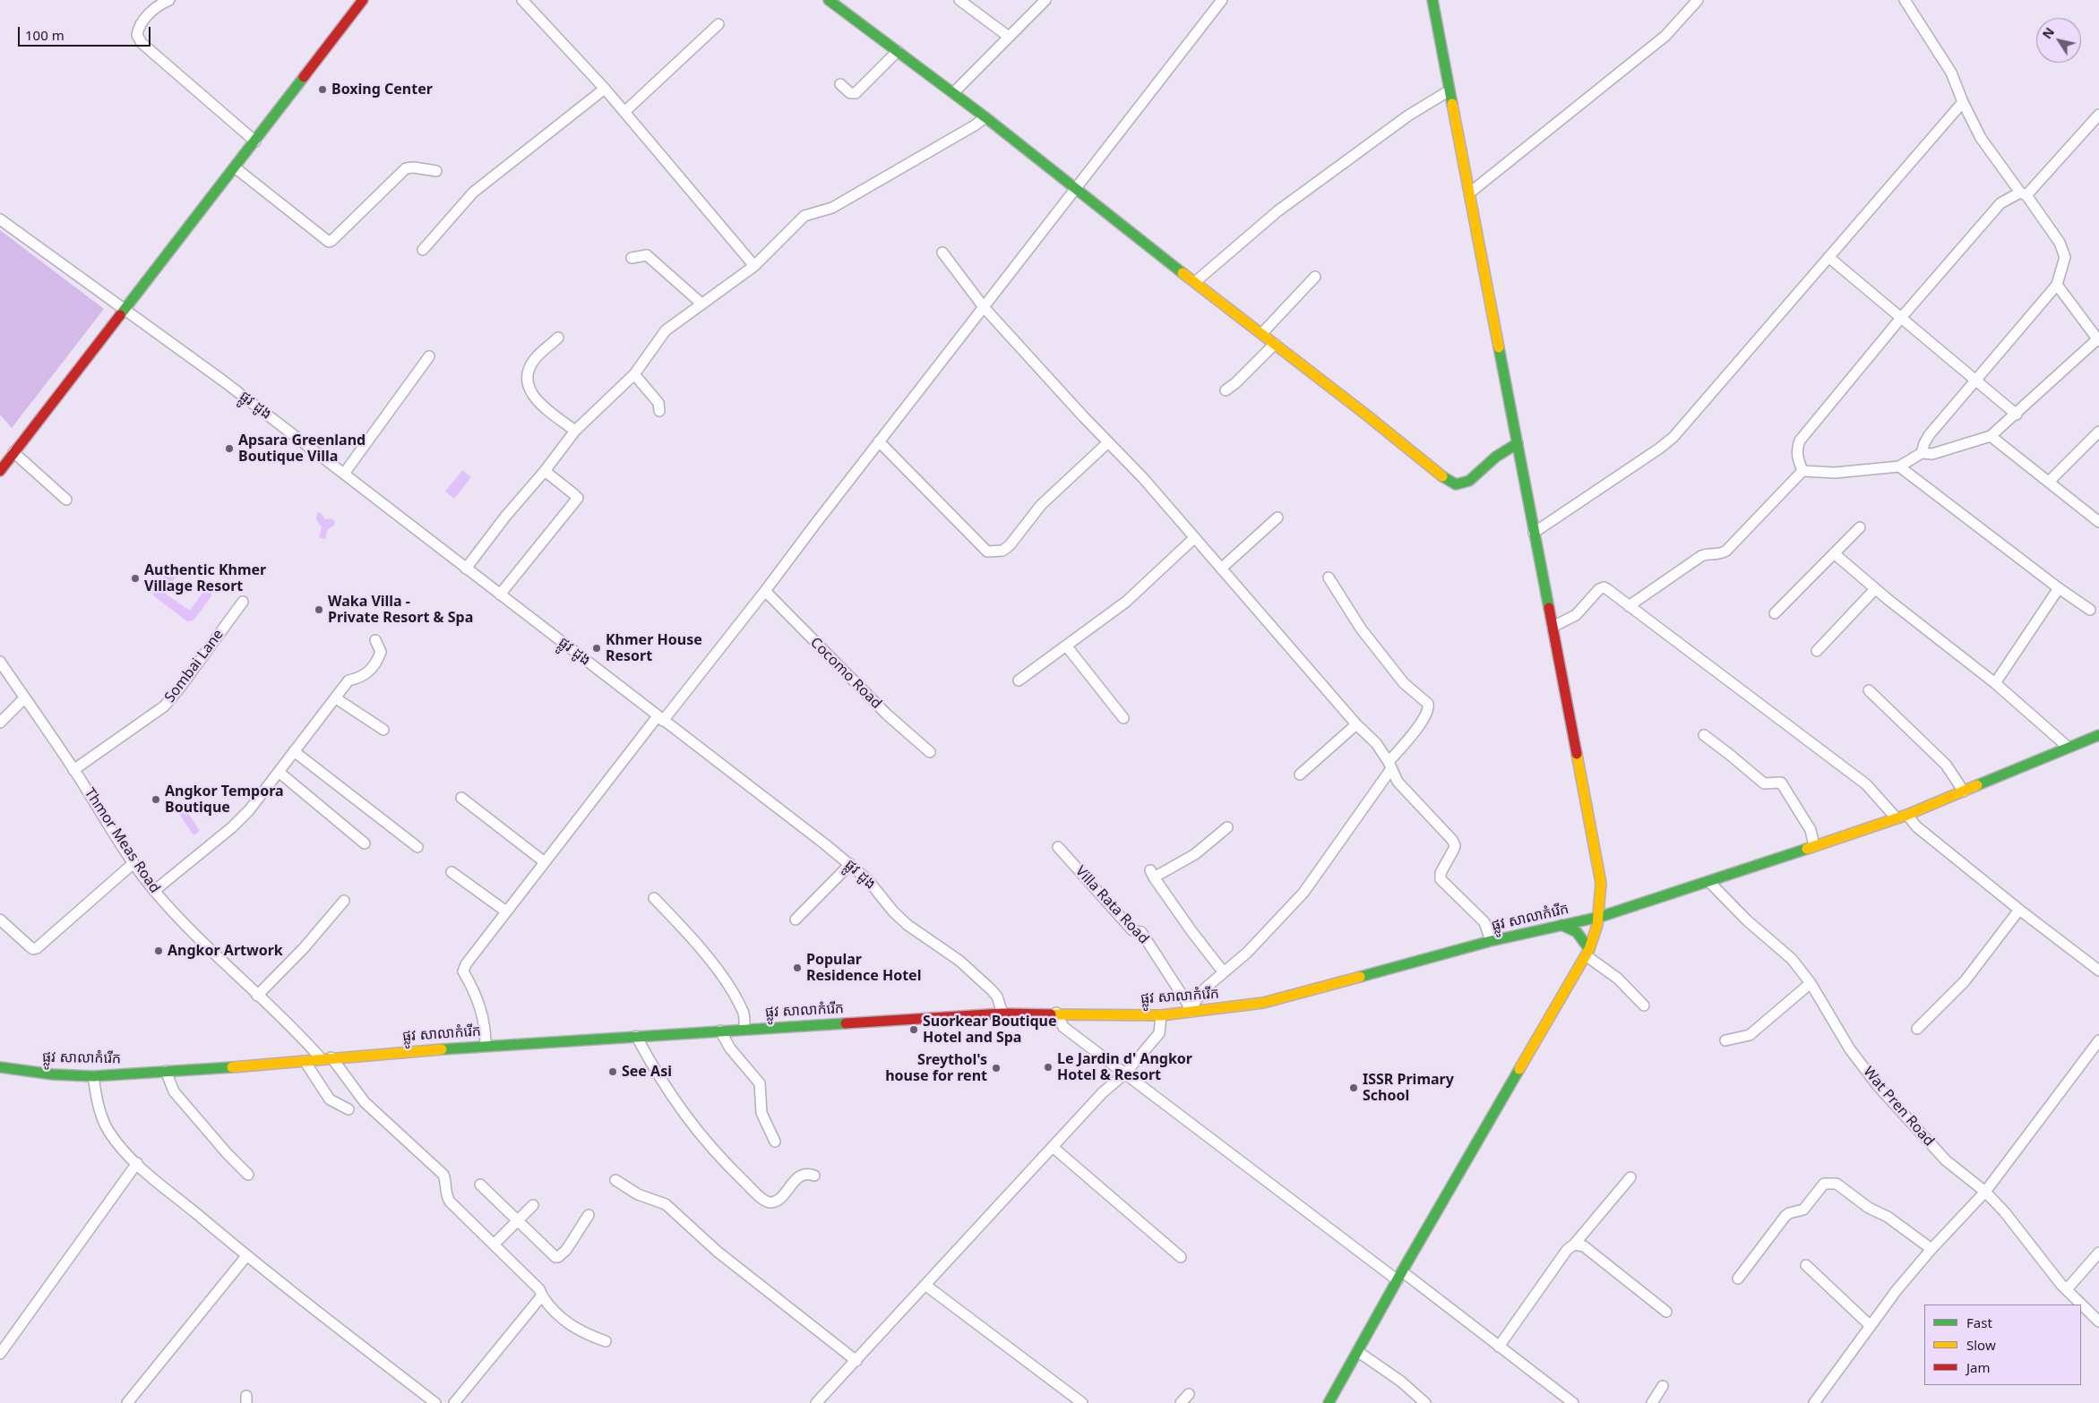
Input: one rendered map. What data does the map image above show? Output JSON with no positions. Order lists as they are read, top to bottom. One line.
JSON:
{"streets":{"main road":["ផ្លូវ សាលាកំរើក"],"street":["ផ្លូវ ដូង","Sombai Lane","Cocomo Road","Thmor Meas Road","Villa Rata Road","Wat Pren Road"]},"crossings":[["ផ្លូវ ដូង","ផ្លូវ សាលាកំរើក"],["Sombai Lane","Thmor Meas Road"],["Thmor Meas Road","ផ្លូវ សាលាកំរើក"],["Villa Rata Road","ផ្លូវ សាលាកំរើក"],["ផ្លូវ សាលាកំរើក","Wat Pren Road"]],"places":["Boxing Center","Apsara Greenland Boutique Villa","Authentic Khmer Village Resort","Waka Villa - Private Resort & Spa","Khmer House Resort","Angkor Tempora Boutique","Angkor Artwork","Popular Residence Hotel","Suorkear Boutique Hotel and Spa","Le Jardin d' Angkor Hotel & Resort","Sreythol's house for rent","See Asi","ISSR Primary School"],"legend":["Fast","Slow","Jam"],"scale_bar":"100 m","north":"top left"}
